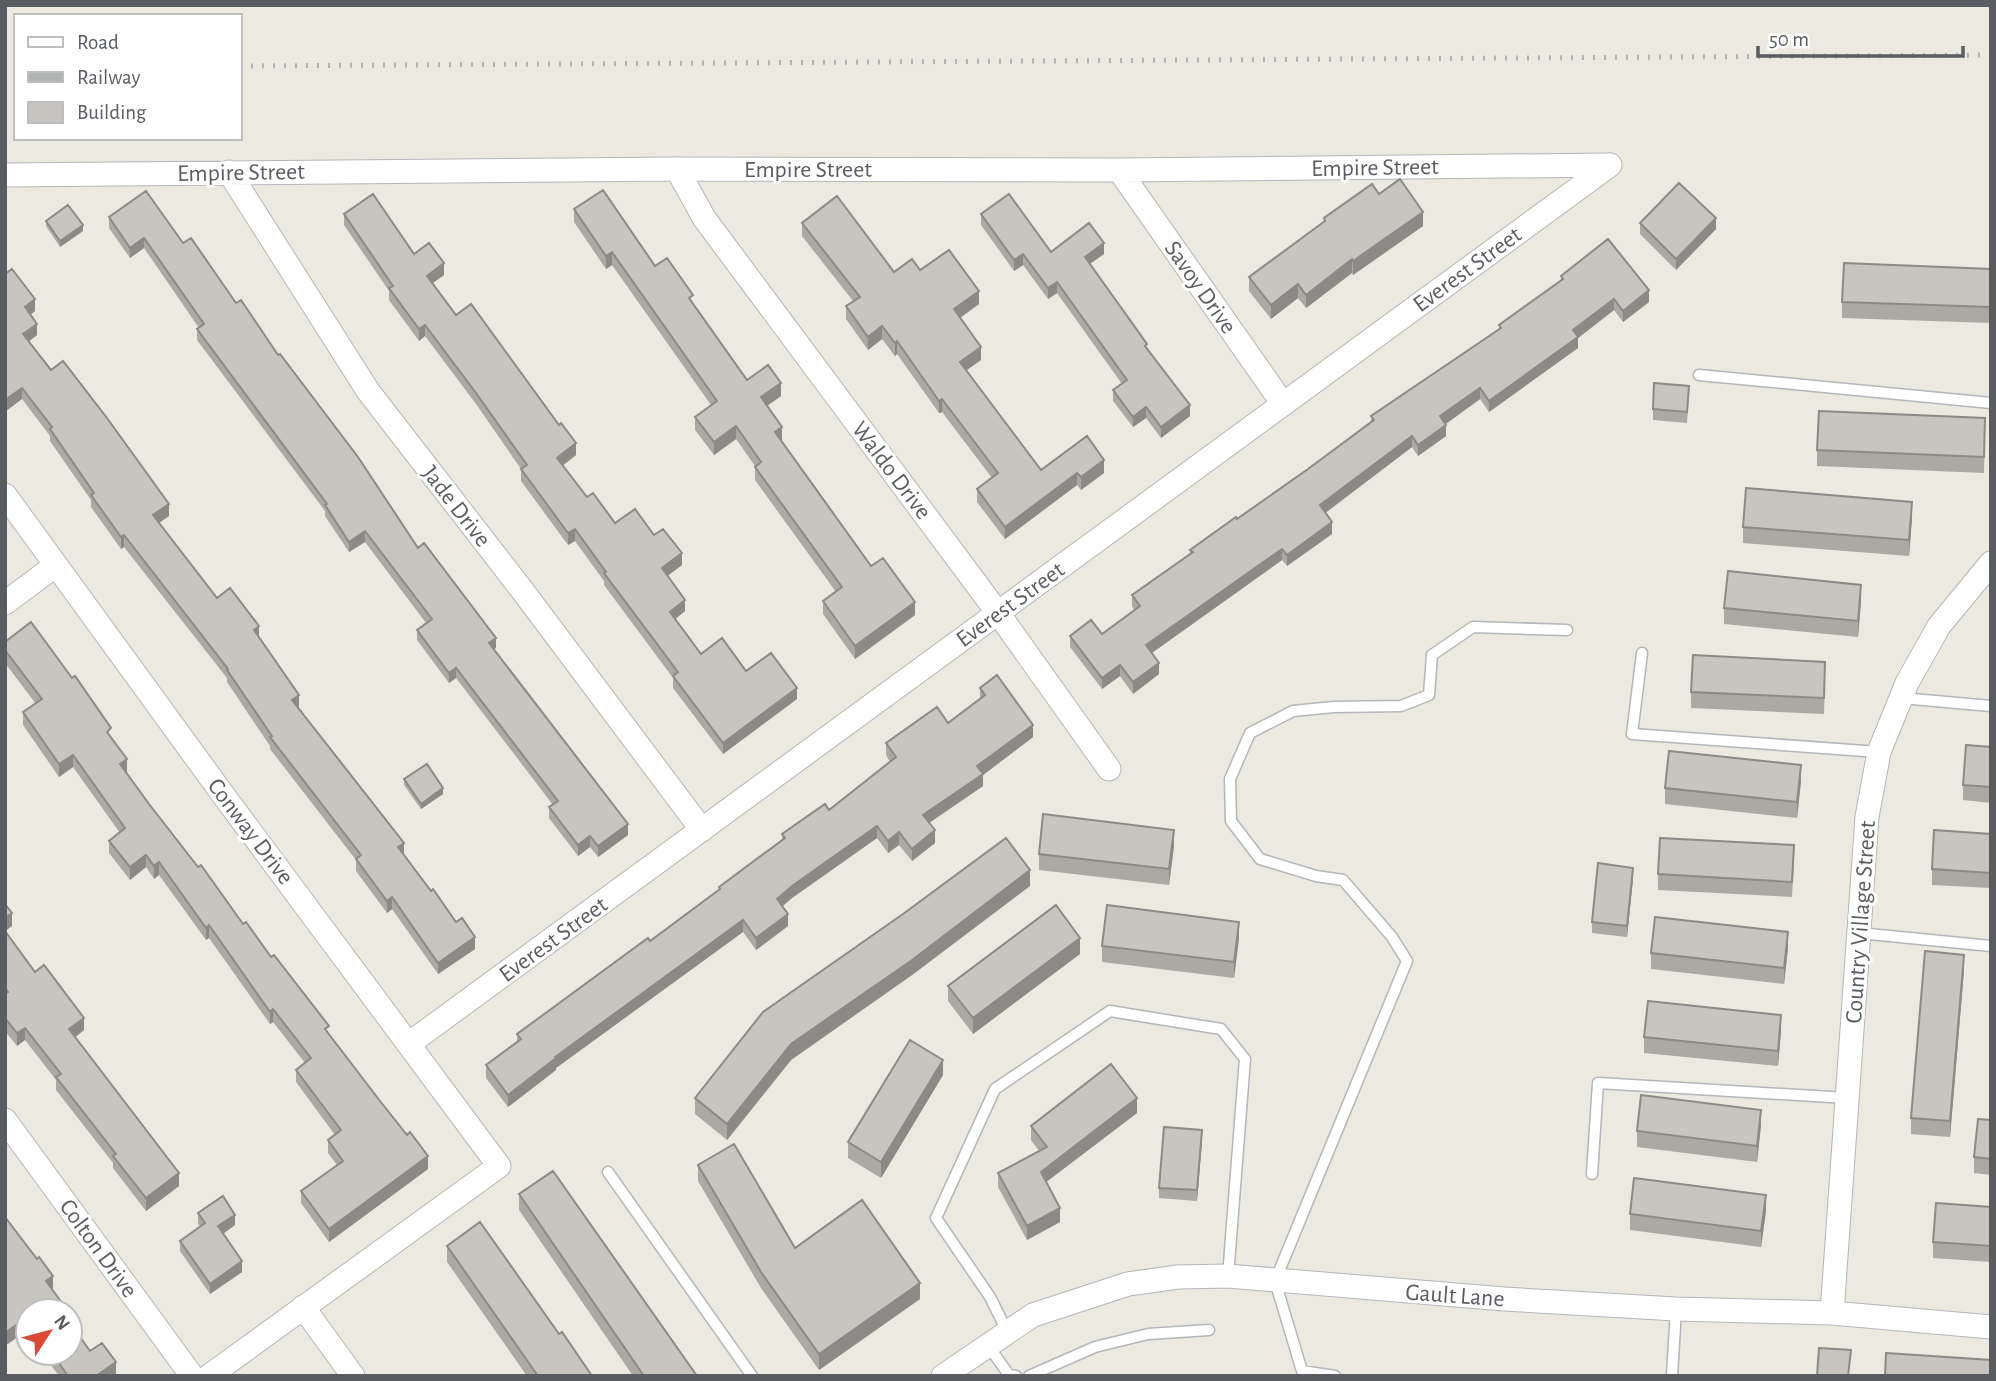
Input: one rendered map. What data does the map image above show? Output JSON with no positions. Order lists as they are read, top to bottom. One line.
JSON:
{"streets":{"street":["Empire Street","Everest Street","Savoy Drive","Waldo Drive","Jade Drive","Conway Drive","Country Village Street","Colton Drive","Gault Lane"]},"crossings":[["Empire Street","Everest Street"],["Empire Street","Savoy Drive"],["Empire Street","Waldo Drive"],["Empire Street","Jade Drive"],["Everest Street","Savoy Drive"],["Everest Street","Waldo Drive"],["Everest Street","Jade Drive"],["Everest Street","Conway Drive"],["Country Village Street","Gault Lane"]],"legend":["Road","Railway","Building"],"scale_bar":"50 m","north":"top right"}
